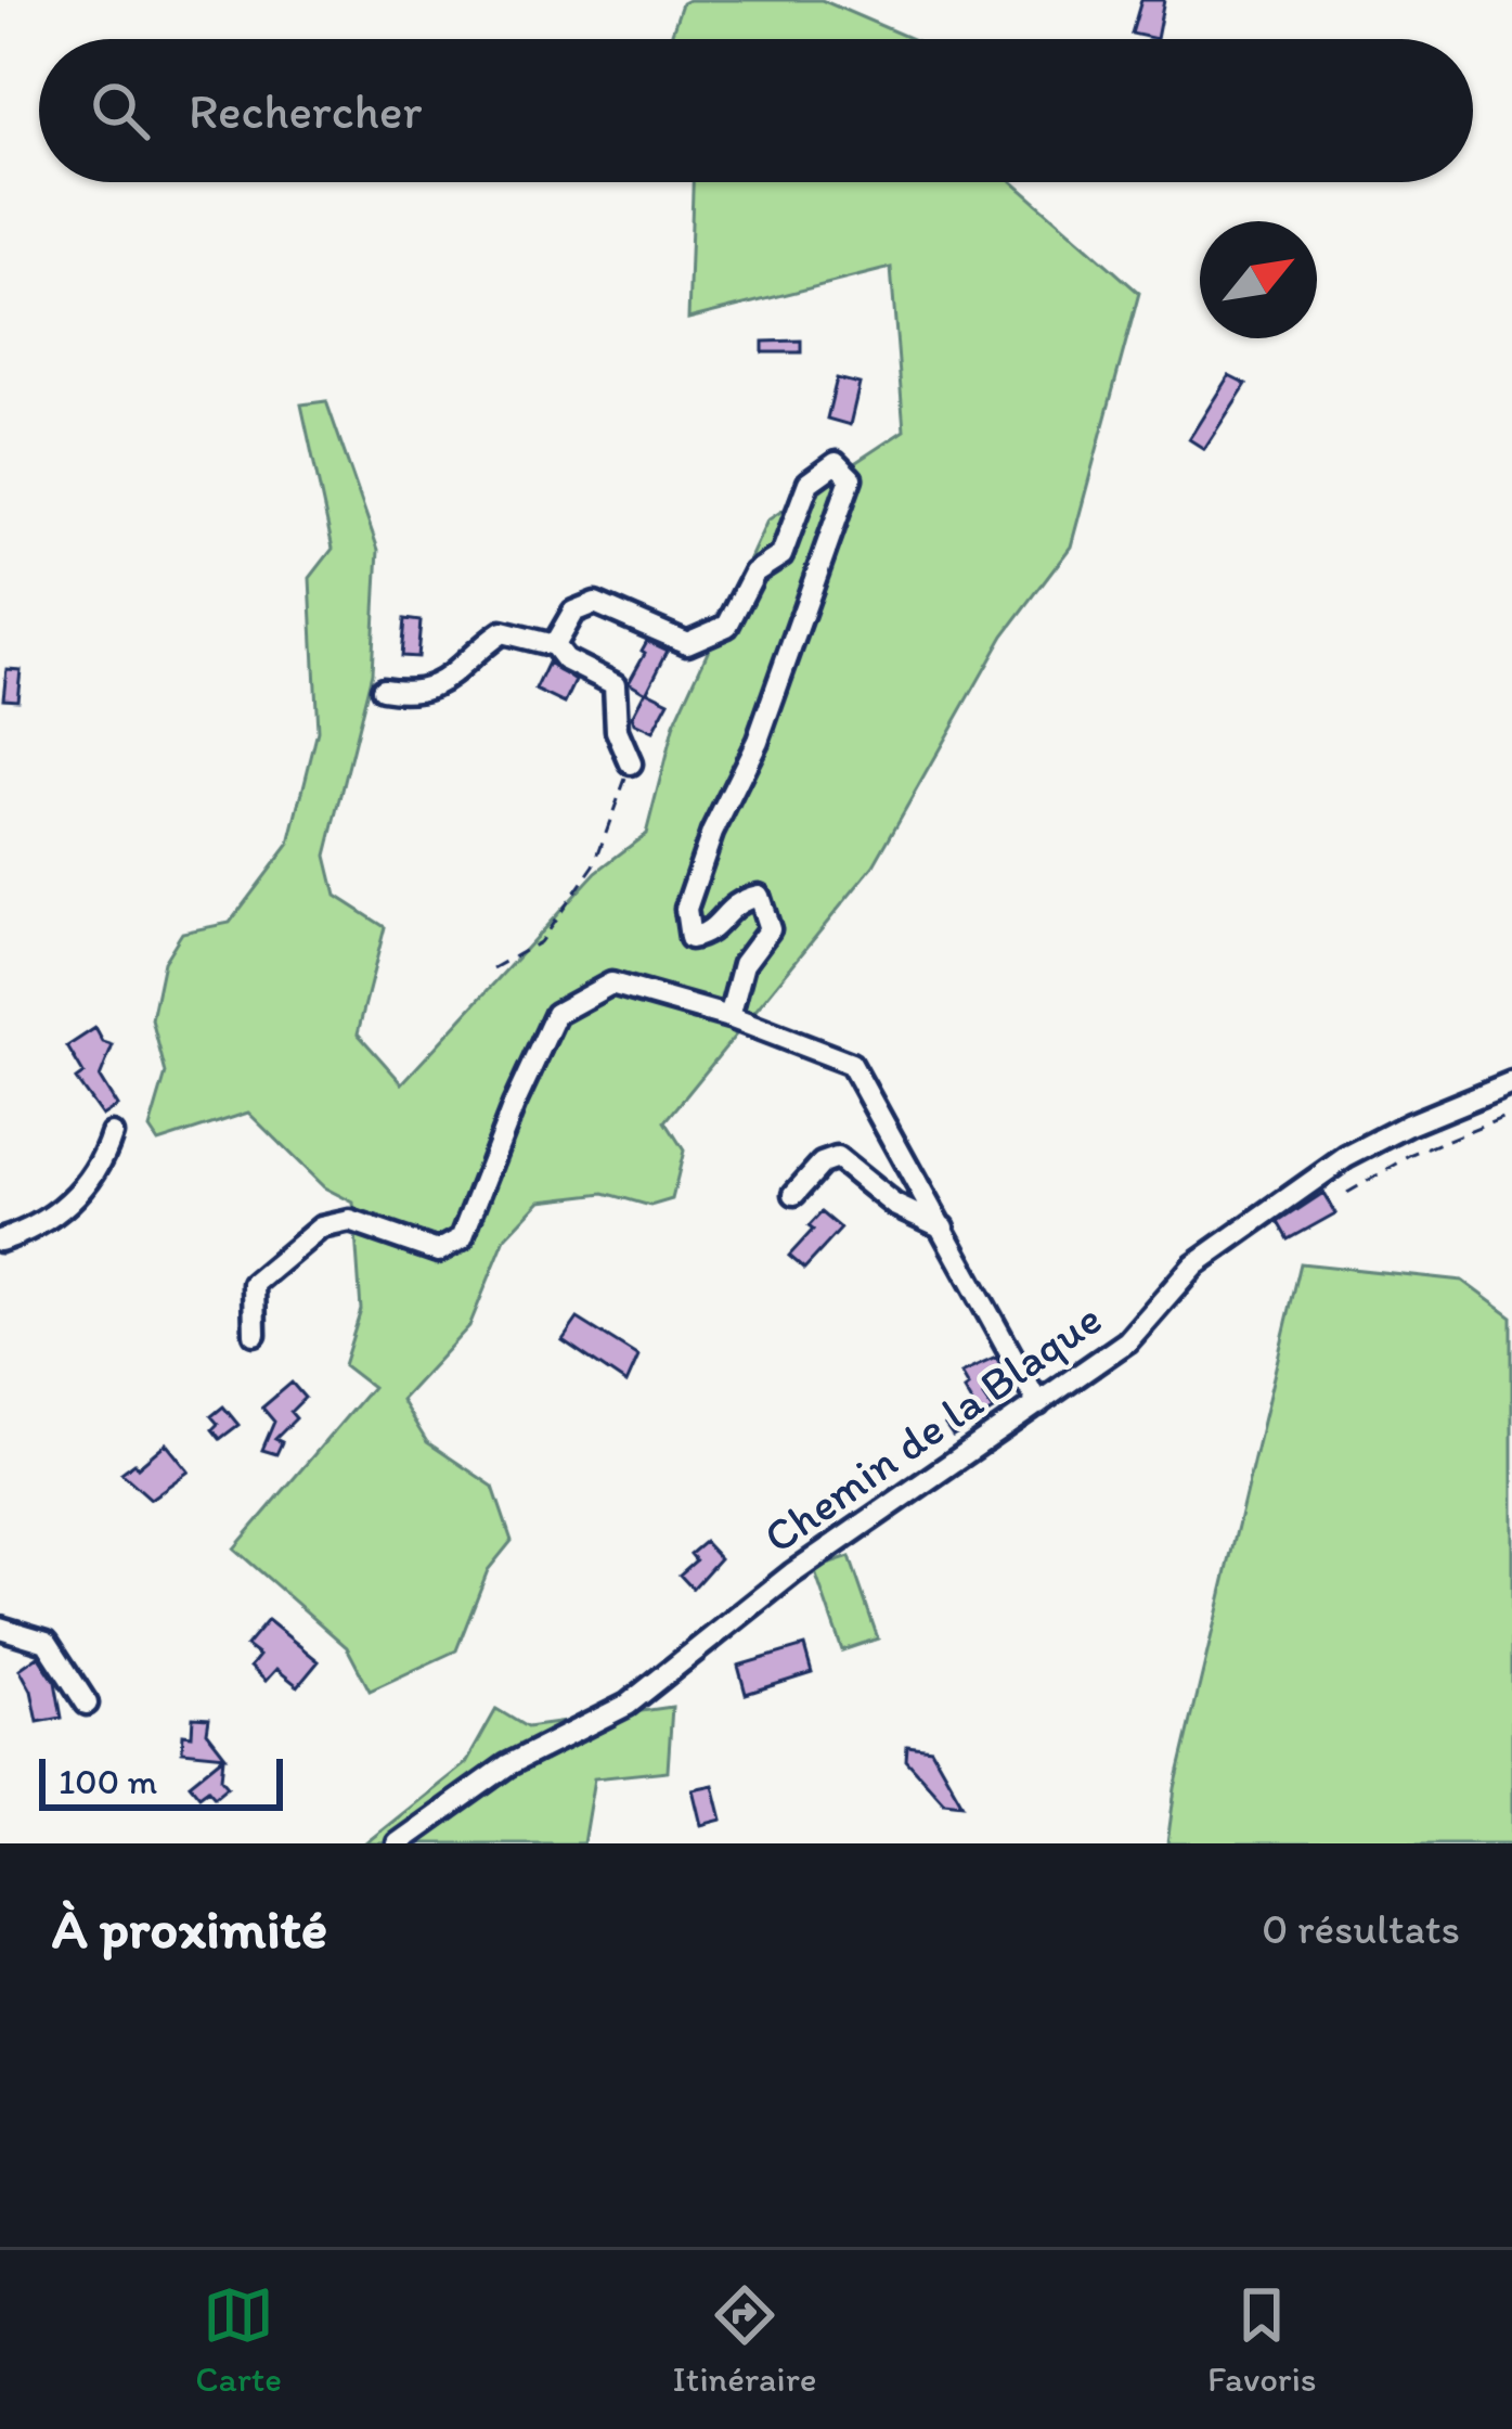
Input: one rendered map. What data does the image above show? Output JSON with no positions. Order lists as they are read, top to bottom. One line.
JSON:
{"streets":{"street":["Chemin de la Blaque"]},"scale_bar":"100 m","north":"top right","page":{"search":"Rechercher","scale":"100 m","heading":["À proximité","0 résultats"],"nav":["Carte","Itinéraire","Favoris"]}}
